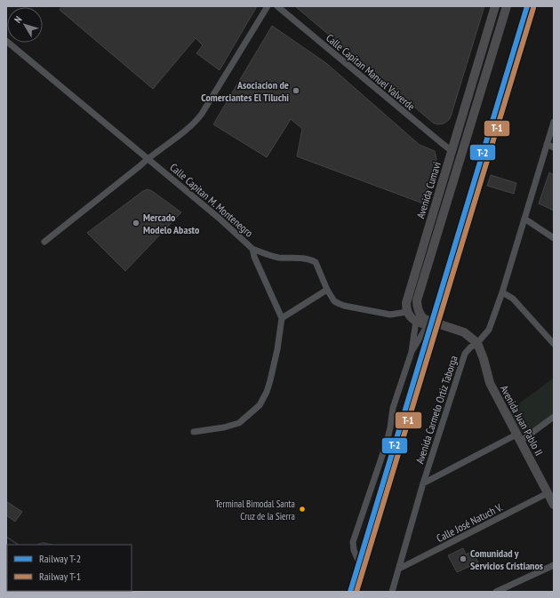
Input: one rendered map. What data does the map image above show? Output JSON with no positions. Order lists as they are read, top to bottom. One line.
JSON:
{"streets":{"street":["Calle Capitan Manuel Valverde","Avenida Cumavi","Calle Capitan M. Montenegro","Avenida Carmelo Ortiz Taborga","Avenida Juan Pablo II","Calle José Natuch V."]},"crossings":[["Calle Capitan Manuel Valverde","Avenida Cumavi"],["Avenida Cumavi","Avenida Carmelo Ortiz Taborga"],["Avenida Cumavi","Avenida Juan Pablo II"],["Avenida Carmelo Ortiz Taborga","Avenida Juan Pablo II"],["Avenida Carmelo Ortiz Taborga","Calle José Natuch V."],["Avenida Juan Pablo II","Calle José Natuch V."]],"places":["Asociacion de Comerciantes El Tiluchi","Mercado Modelo Abasto","Terminal Bimodal Santa Cruz de la Sierra","Comunidad y Servicios Cristianos"],"lines":["rail line T-2","rail line T-1"],"legend":["Railway T-2","Railway T-1"],"north":"top left"}
